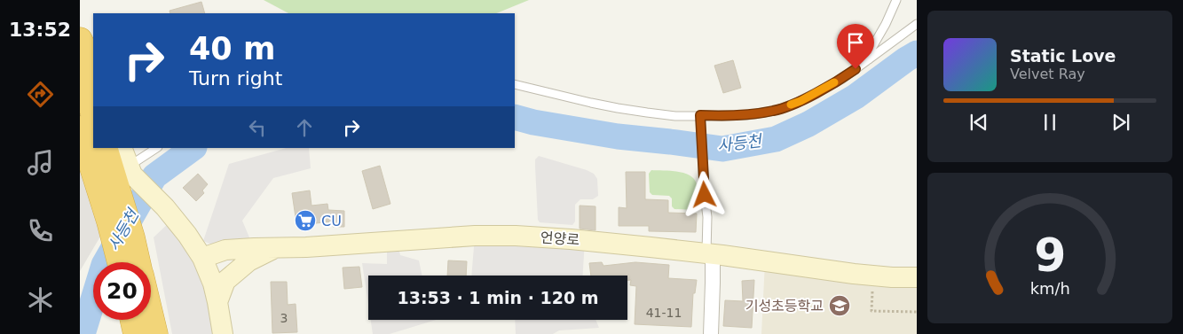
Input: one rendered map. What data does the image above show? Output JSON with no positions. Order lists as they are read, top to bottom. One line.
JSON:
{"streets":{"street":["언양로"]},"water":["사등천"],"places":{"supermarket":["CU"],"school or university":["기성초등학교"]},"house_numbers":["41-11","3"],"page":{"tabs":"13:52","turn":["40 m","Turn right"],"song":["Static Love","Velvet Ray"],"limit":"20","trip":"13:53 · 1 min · 120 m","gauge":["9","km/h"]}}
